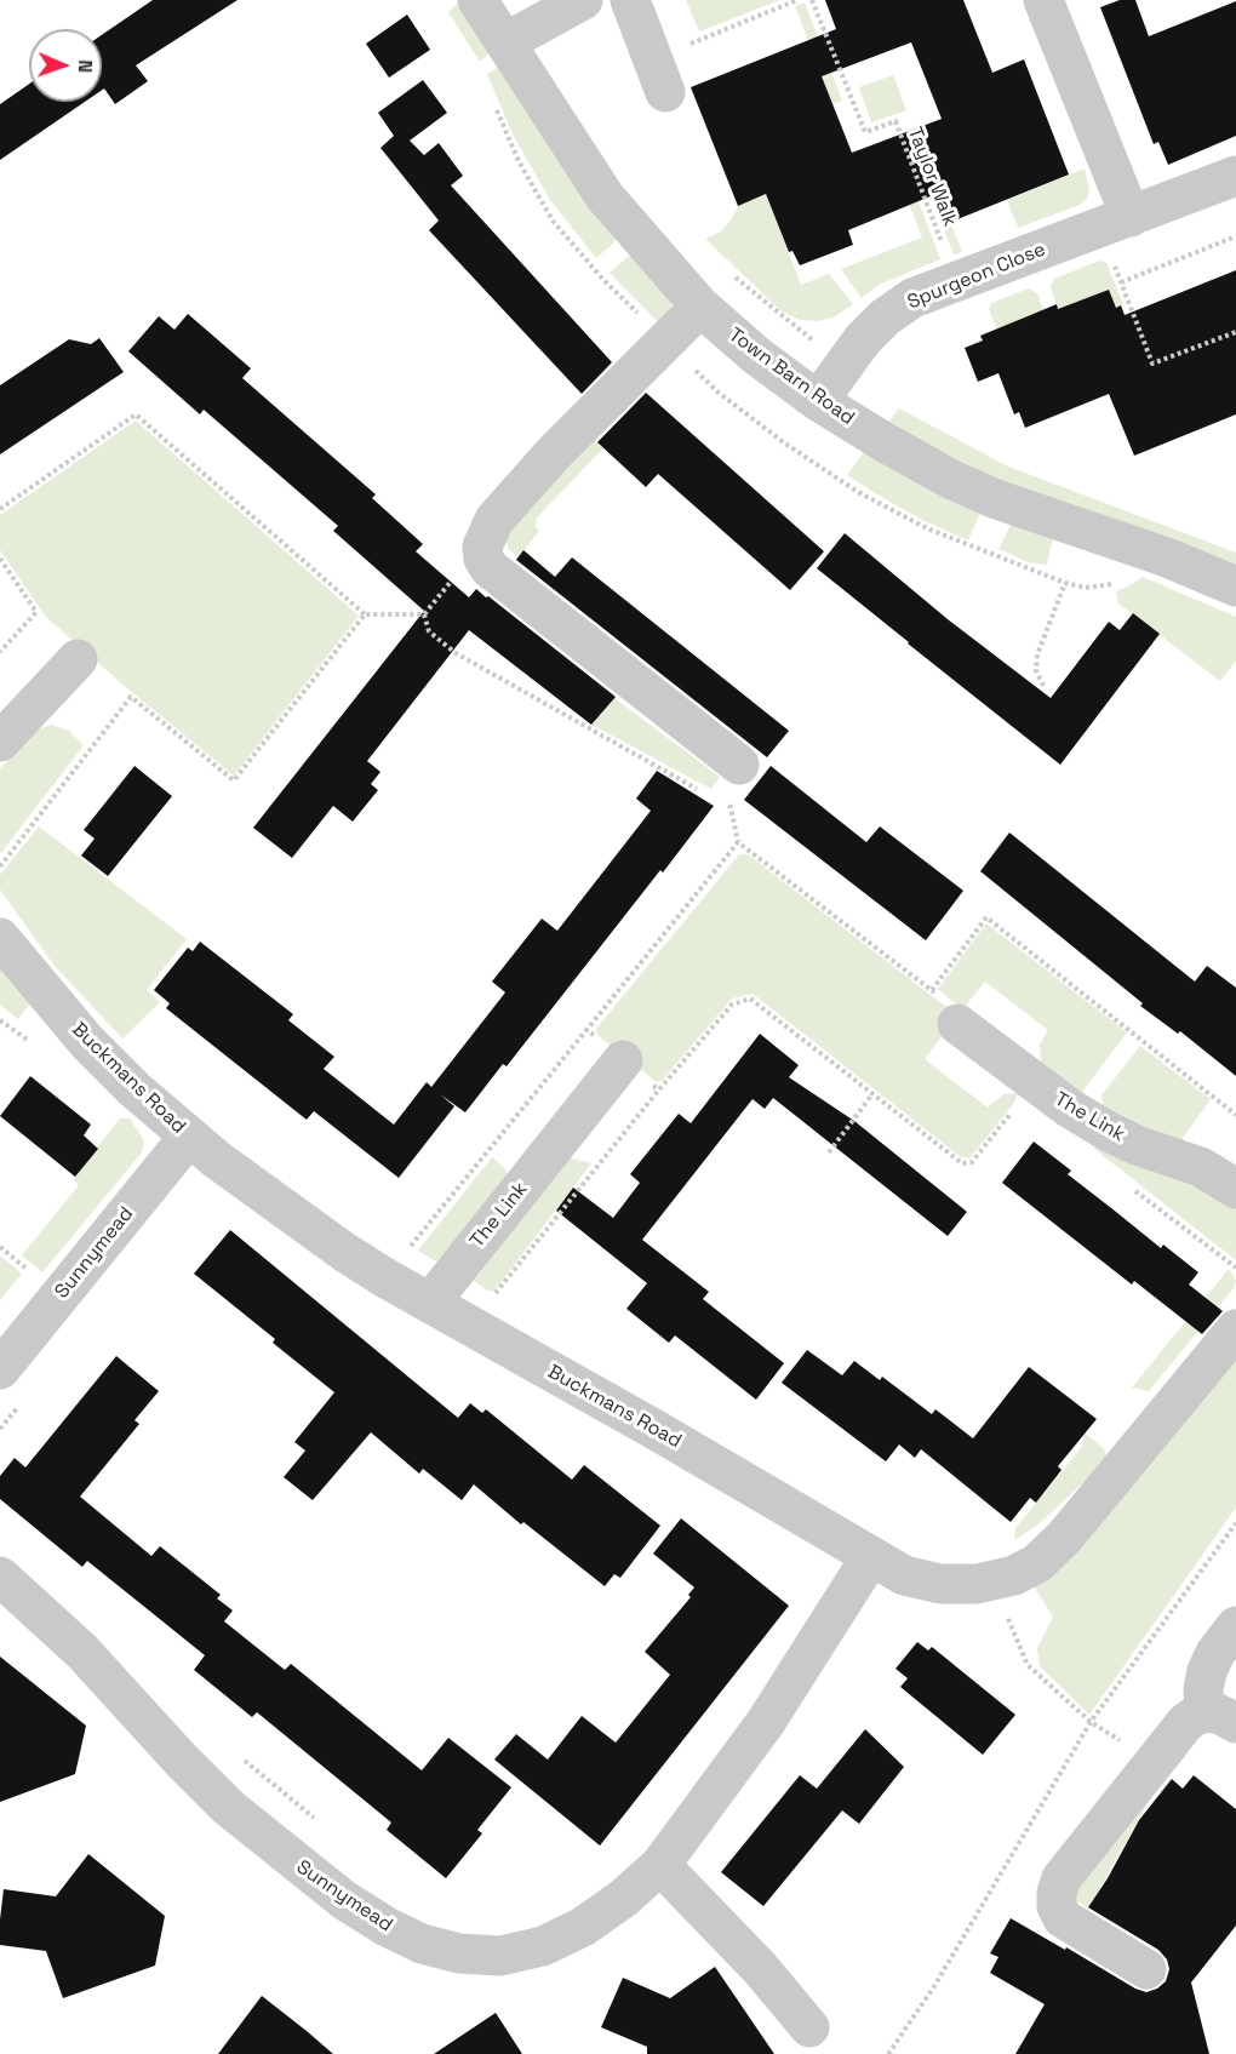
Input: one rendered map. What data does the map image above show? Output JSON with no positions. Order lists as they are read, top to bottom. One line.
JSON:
{"streets":{"street":["Spurgeon Close","Town Barn Road","Buckmans Road","The Link","Sunnymead"],"path":["Taylor Walk"]},"crossings":[["Taylor Walk","Spurgeon Close"],["Spurgeon Close","Town Barn Road"],["Buckmans Road","The Link"],["Buckmans Road","Sunnymead"]],"north":"right"}
